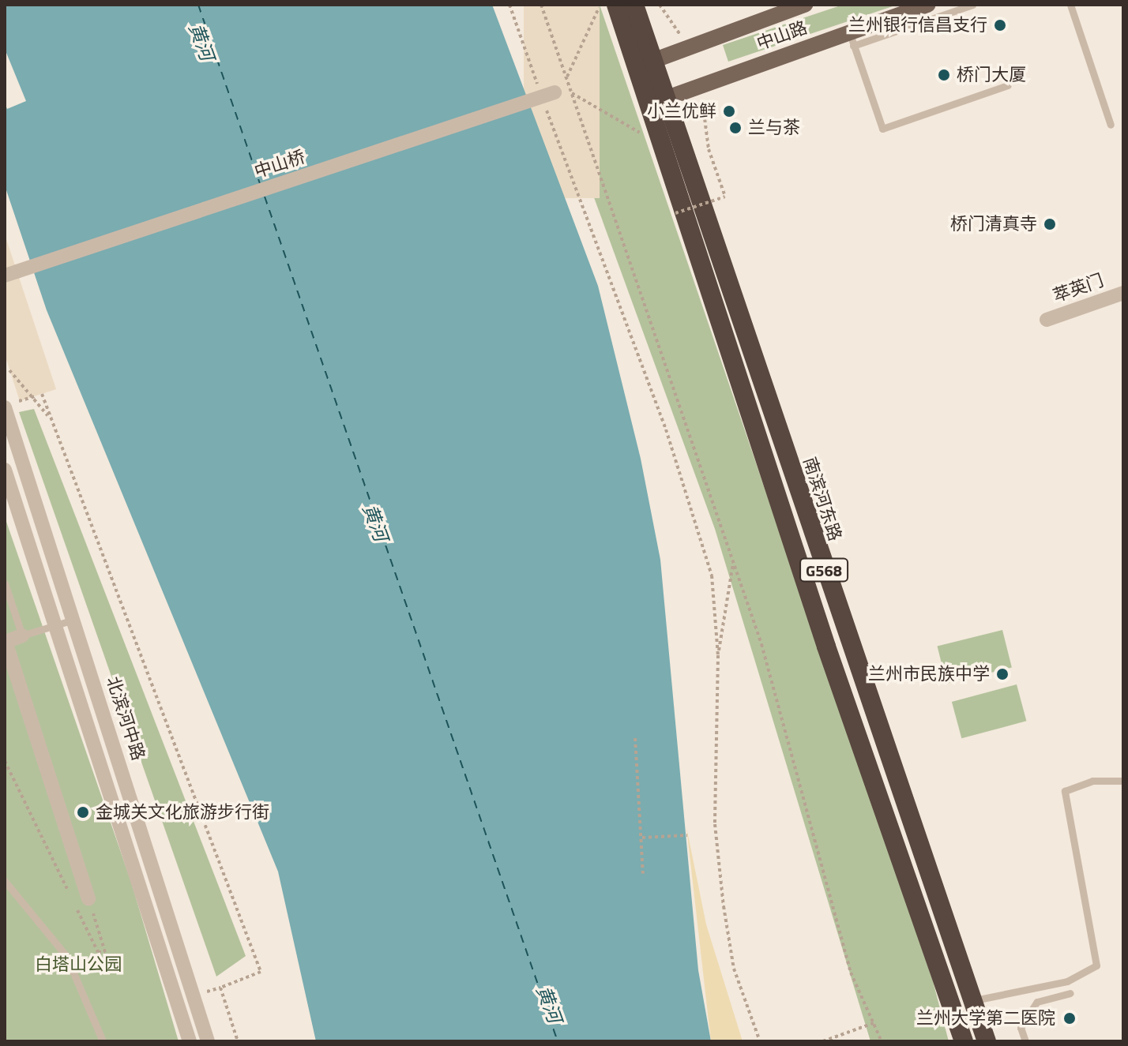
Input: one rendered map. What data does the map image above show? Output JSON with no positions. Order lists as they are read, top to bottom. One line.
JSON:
{"streets":{"highway":["南滨河东路","G568"],"main road":["中山路"],"street":["中山桥","萃英门","北滨河中路"]},"crossings":[["中山路","南滨河东路"]],"water":["黄河"],"parks":["白塔山公园"],"places":["兰州银行信昌支行","桥门大厦","小兰优鲜","兰与茶","桥门清真寺","兰州市民族中学","金城关文化旅游步行街","兰州大学第二医院"]}
